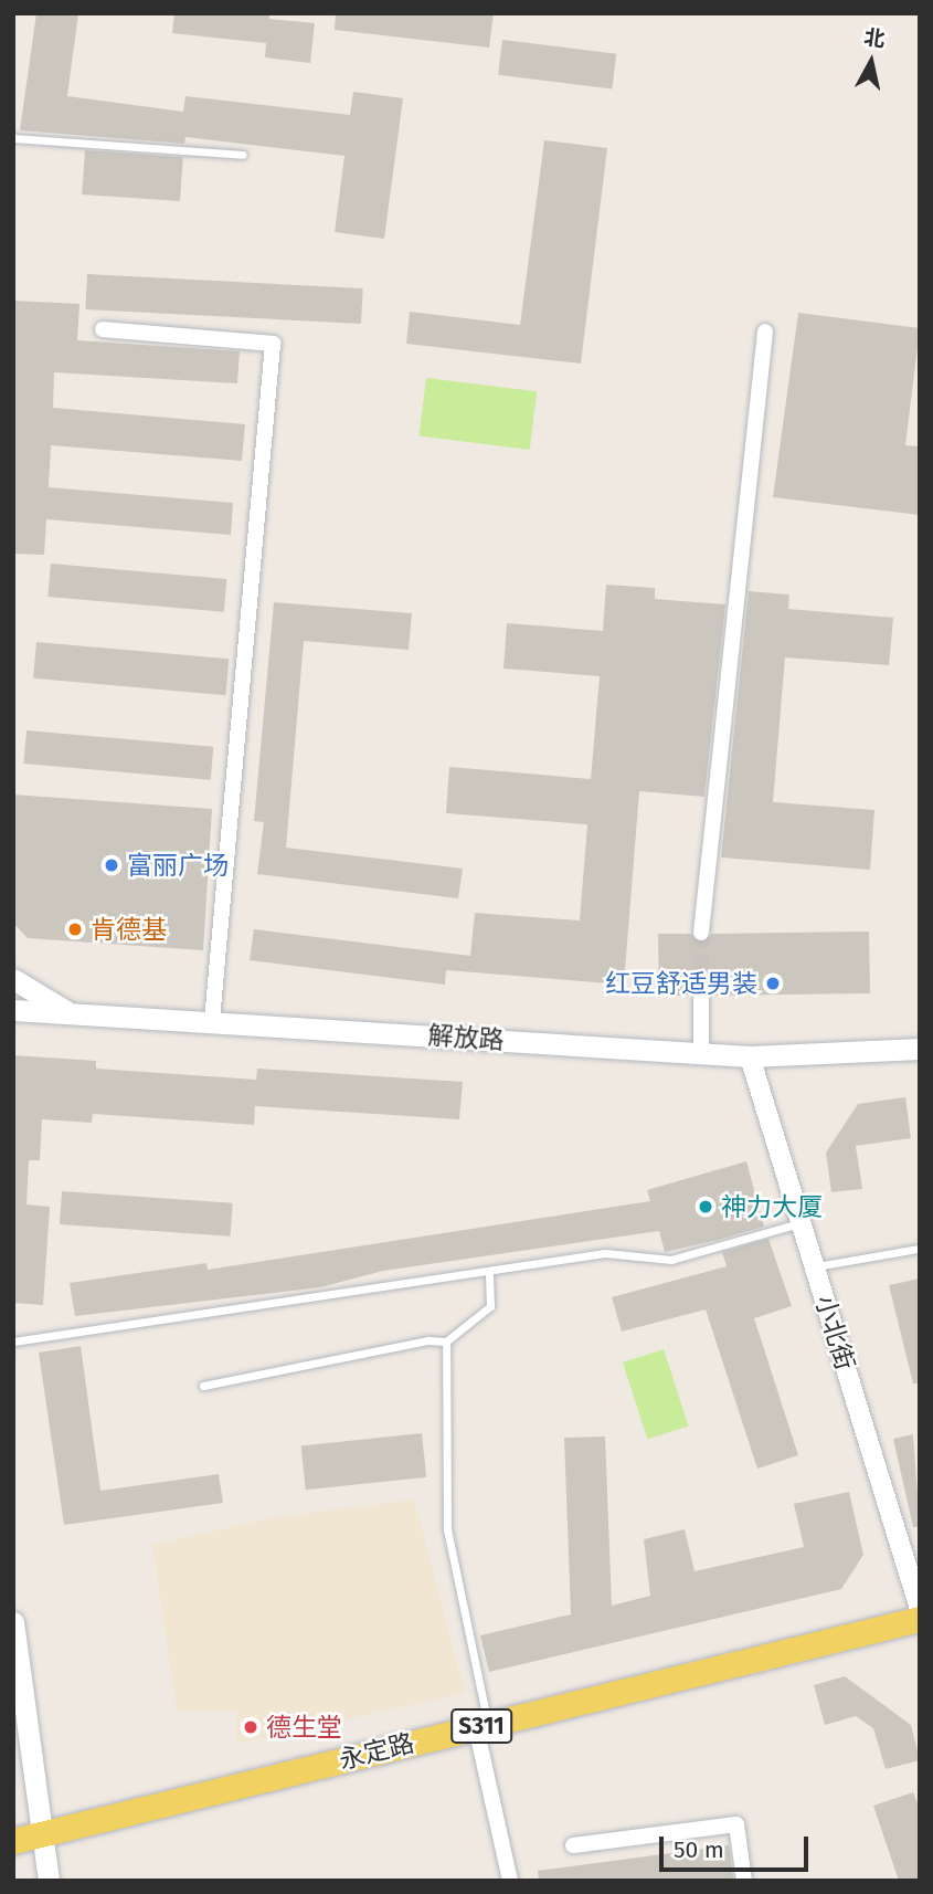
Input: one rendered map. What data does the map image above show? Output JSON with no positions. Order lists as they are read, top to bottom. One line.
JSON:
{"streets":{"main road":["解放路","S311","永定路"],"street":["小北街"]},"crossings":[["解放路","小北街"]],"places":["富丽广场","肯德基","红豆舒适男装","神力大厦","德生堂"],"scale_bar":"50 m","north":"top"}
